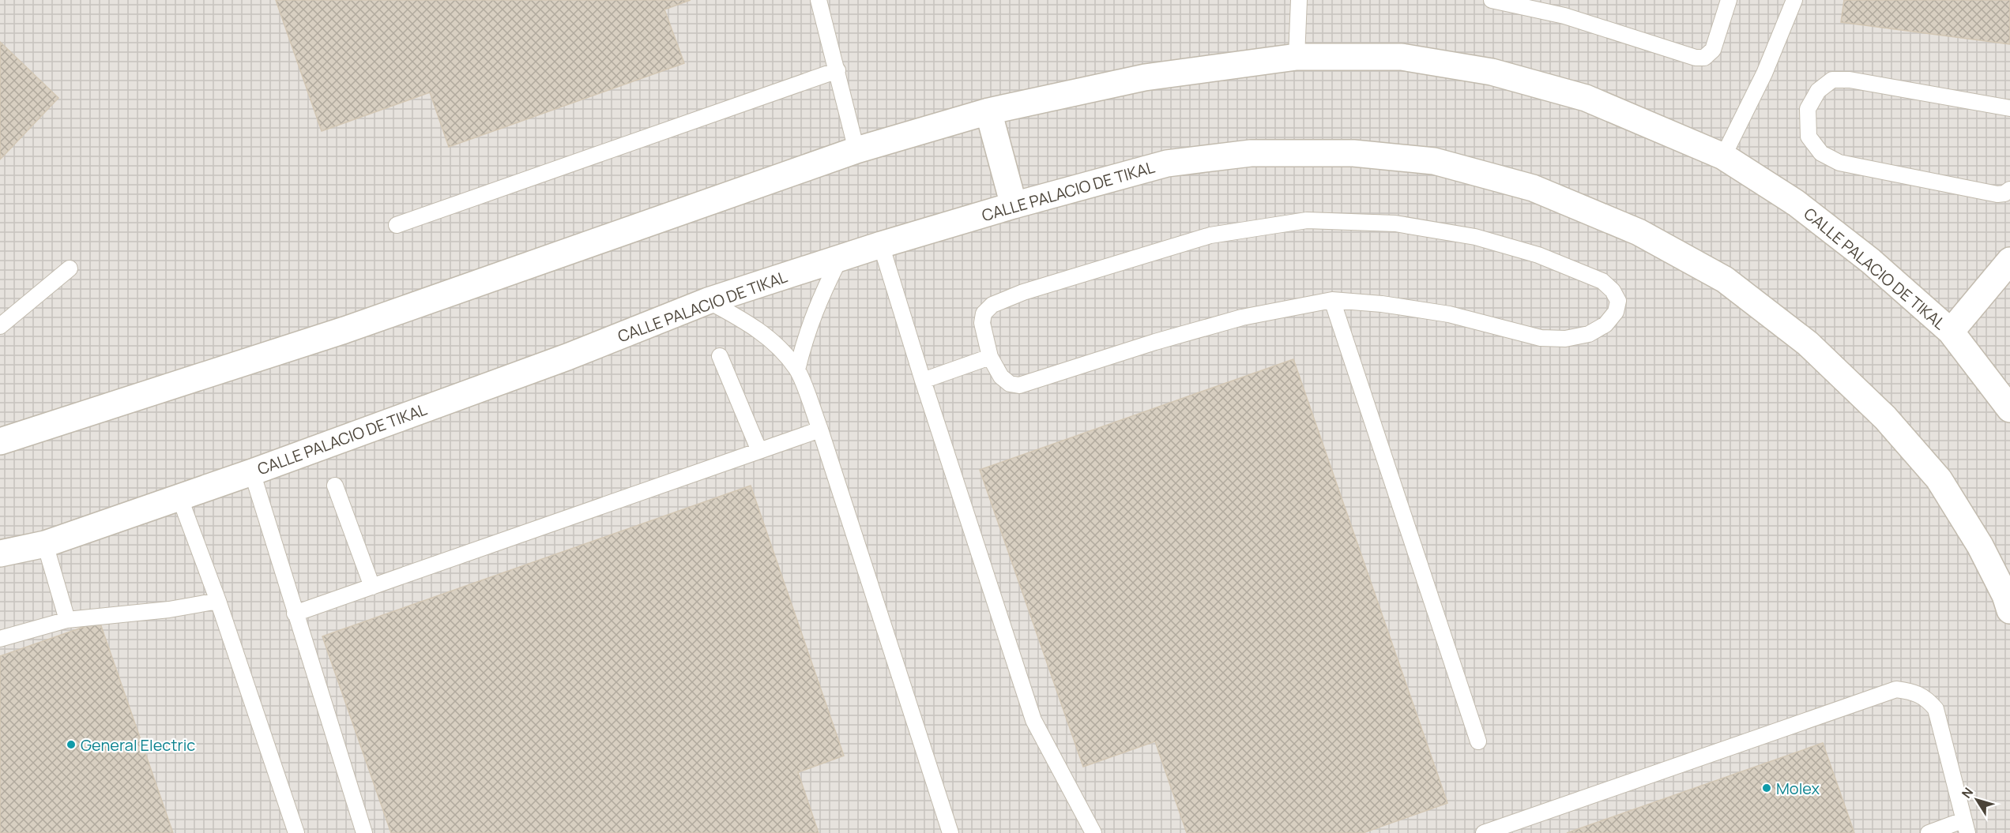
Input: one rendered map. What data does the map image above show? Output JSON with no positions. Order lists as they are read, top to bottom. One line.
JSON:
{"streets":{"street":["CALLE PALACIO DE TIKAL"]},"places":["General Electric","Molex"],"north":"top left"}
